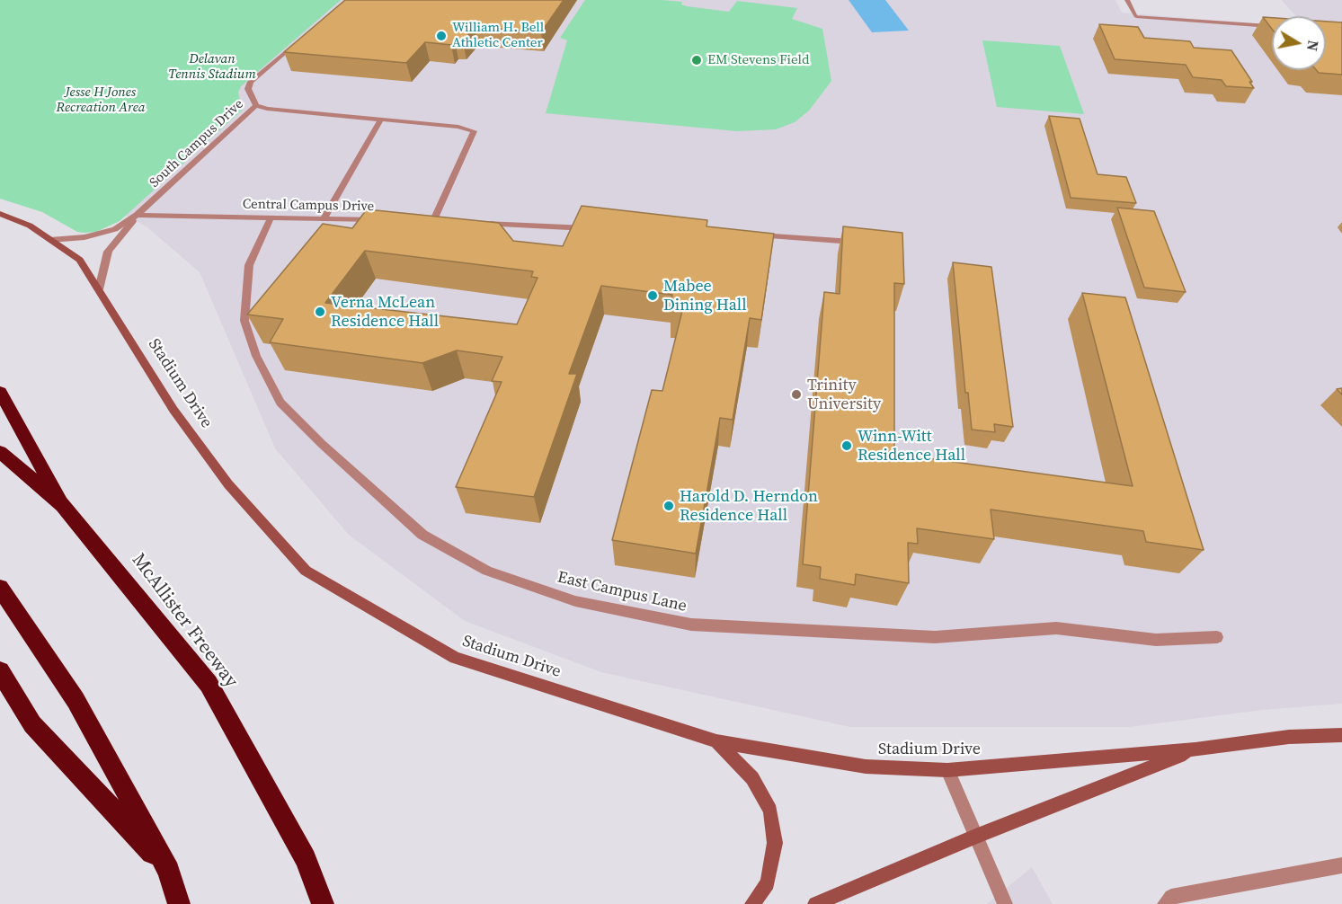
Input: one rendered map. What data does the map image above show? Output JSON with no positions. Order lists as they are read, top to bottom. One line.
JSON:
{"streets":{"highway":["McAllister Freeway"],"main road":["Stadium Drive"],"street":["South Campus Drive","Central Campus Drive","East Campus Lane"]},"crossings":[["South Campus Drive","Central Campus Drive"],["Central Campus Drive","East Campus Lane"]],"parks":["Delavan Tennis Stadium","Jesse H Jones Recreation Area"],"places":["William H. Bell Athletic Center","EM Stevens Field","Mabee Dining Hall","Verna McLean Residence Hall","Trinity University","Winn-Witt Residence Hall","Harold D. Herndon Residence Hall"],"north":"right"}
